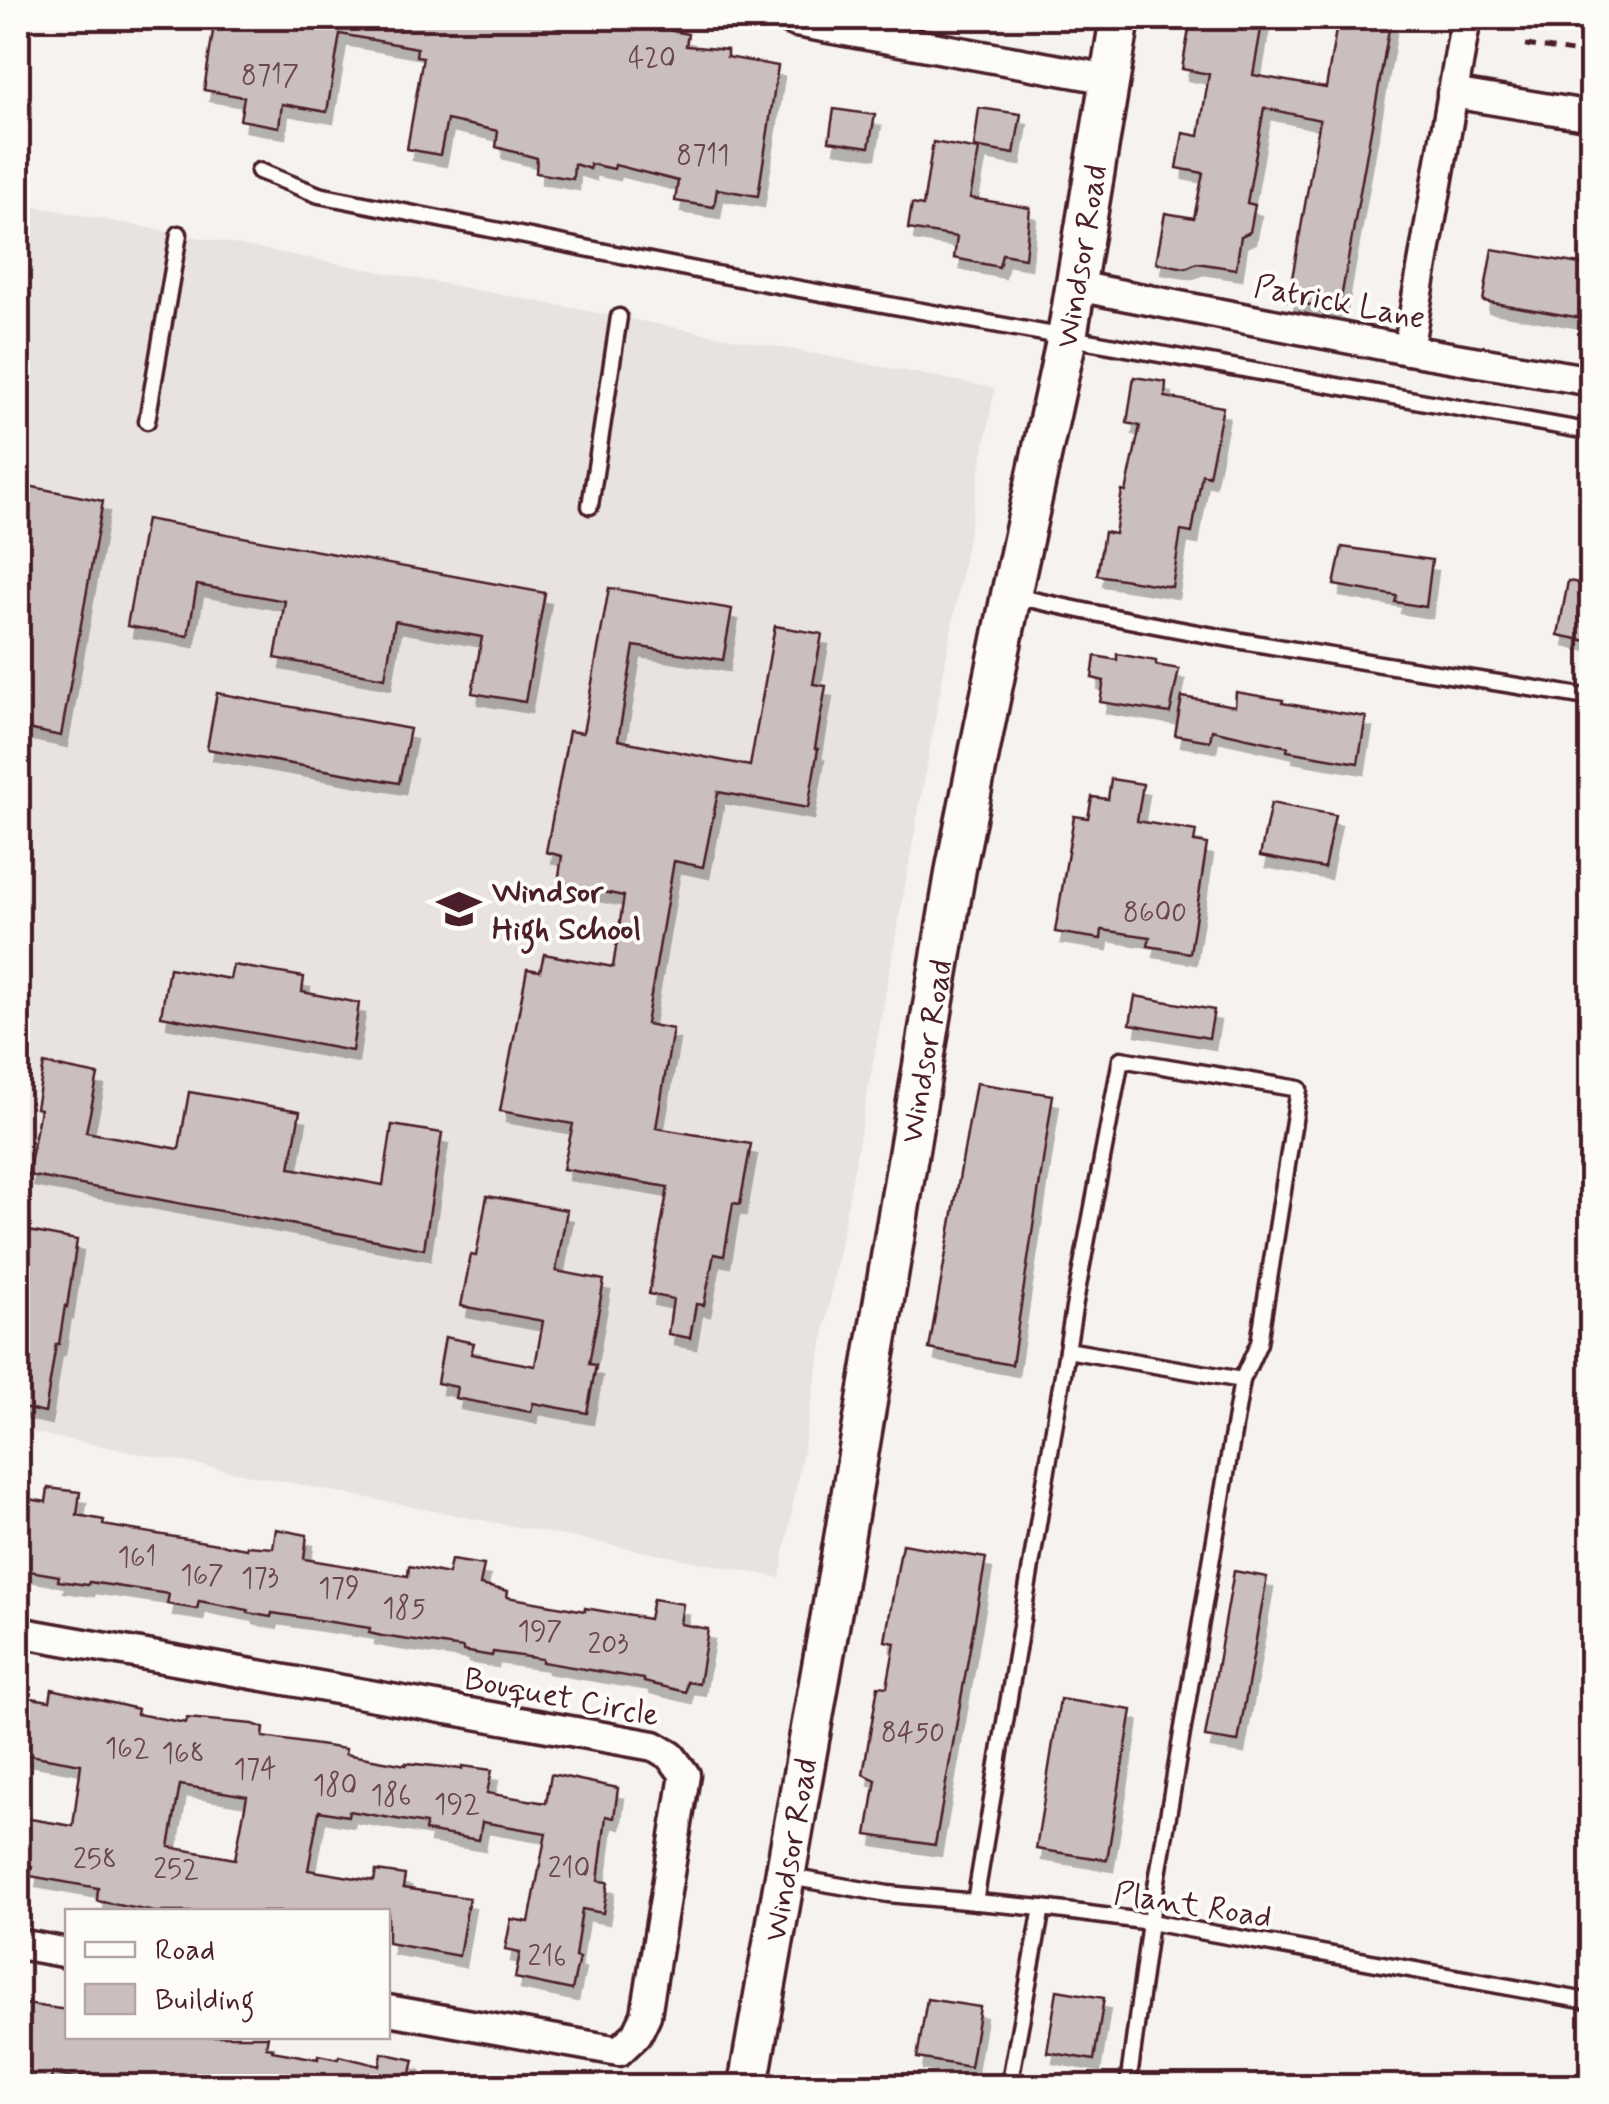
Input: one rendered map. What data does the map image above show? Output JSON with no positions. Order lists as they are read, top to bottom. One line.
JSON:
{"streets":{"main road":["Windsor Road"],"street":["Patrick Lane","Bouquet Circle"],"lane":["Plant Road"]},"crossings":[["Windsor Road","Patrick Lane"],["Windsor Road","Plant Road"]],"places":{"school or university":["Windsor High School"]},"house_numbers":["420","8717","8711","8600","161","167","173","179","185","197","203","8450","162","168","174","180","186","192","258","210","252","216"],"legend":["Road","Building"]}
